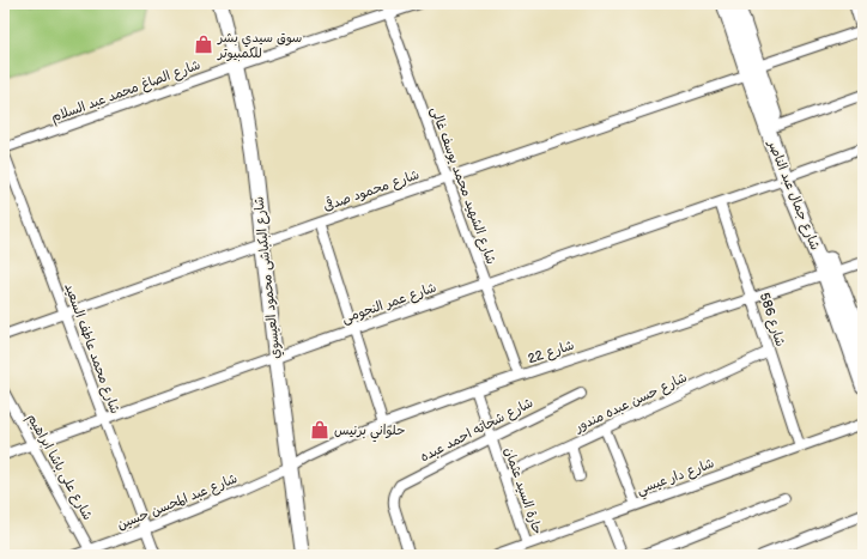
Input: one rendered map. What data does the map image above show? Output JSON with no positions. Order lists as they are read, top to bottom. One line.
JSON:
{"streets":{"main road":["شارع جمال عبد الناصر"],"street":["شارع الصاغ محمد عبد السلام","شارع الشهيد محمد يوسف غالى","شارع محمود صدقى","شارع البكباشى محمود العيسوي","شارع عمر النجومى","شارع 586","شارع محمد عاطف السعيد","شارع 22","شارع حسن عبده مندور","شارع شحاته احمد عبده","شارع على باشا ابراهيم","شارع دار عيسي","حارة السيد عثمان","شارع عبد المحسن حسين"]},"crossings":[["شارع الصاغ محمد عبد السلام","شارع الشهيد محمد يوسف غالى"],["شارع الصاغ محمد عبد السلام","شارع البكباشى محمود العيسوي"],["شارع الصاغ محمد عبد السلام","شارع محمد عاطف السعيد"],["شارع الشهيد محمد يوسف غالى","شارع محمود صدقى"],["شارع الشهيد محمد يوسف غالى","شارع عمر النجومى"],["شارع الشهيد محمد يوسف غالى","شارع 22"],["شارع محمود صدقى","شارع جمال عبد الناصر"],["شارع محمود صدقى","شارع البكباشى محمود العيسوي"],["شارع محمود صدقى","شارع محمد عاطف السعيد"],["شارع جمال عبد الناصر","شارع عمر النجومى"],["شارع جمال عبد الناصر","شارع 22"],["شارع البكباشى محمود العيسوي","شارع عمر النجومى"],["شارع البكباشى محمود العيسوي","شارع 22"],["شارع البكباشى محمود العيسوي","شارع عبد المحسن حسين"],["شارع عمر النجومى","شارع 586"],["شارع عمر النجومى","شارع محمد عاطف السعيد"],["شارع عمر النجومى","شارع على باشا ابراهيم"],["شارع 586","شارع 22"],["شارع 586","شارع حسن عبده مندور"],["شارع 586","شارع دار عيسي"],["شارع محمد عاطف السعيد","شارع عبد المحسن حسين"],["شارع 22","حارة السيد عثمان"],["شارع 22","شارع عبد المحسن حسين"],["شارع حسن عبده مندور","حارة السيد عثمان"],["شارع شحاته احمد عبده","حارة السيد عثمان"],["شارع على باشا ابراهيم","شارع عبد المحسن حسين"],["شارع دار عيسي","حارة السيد عثمان"]],"places":{"shop":["سوق سيدي بشر للكمبيوتر","حلواني برنيس"]}}
